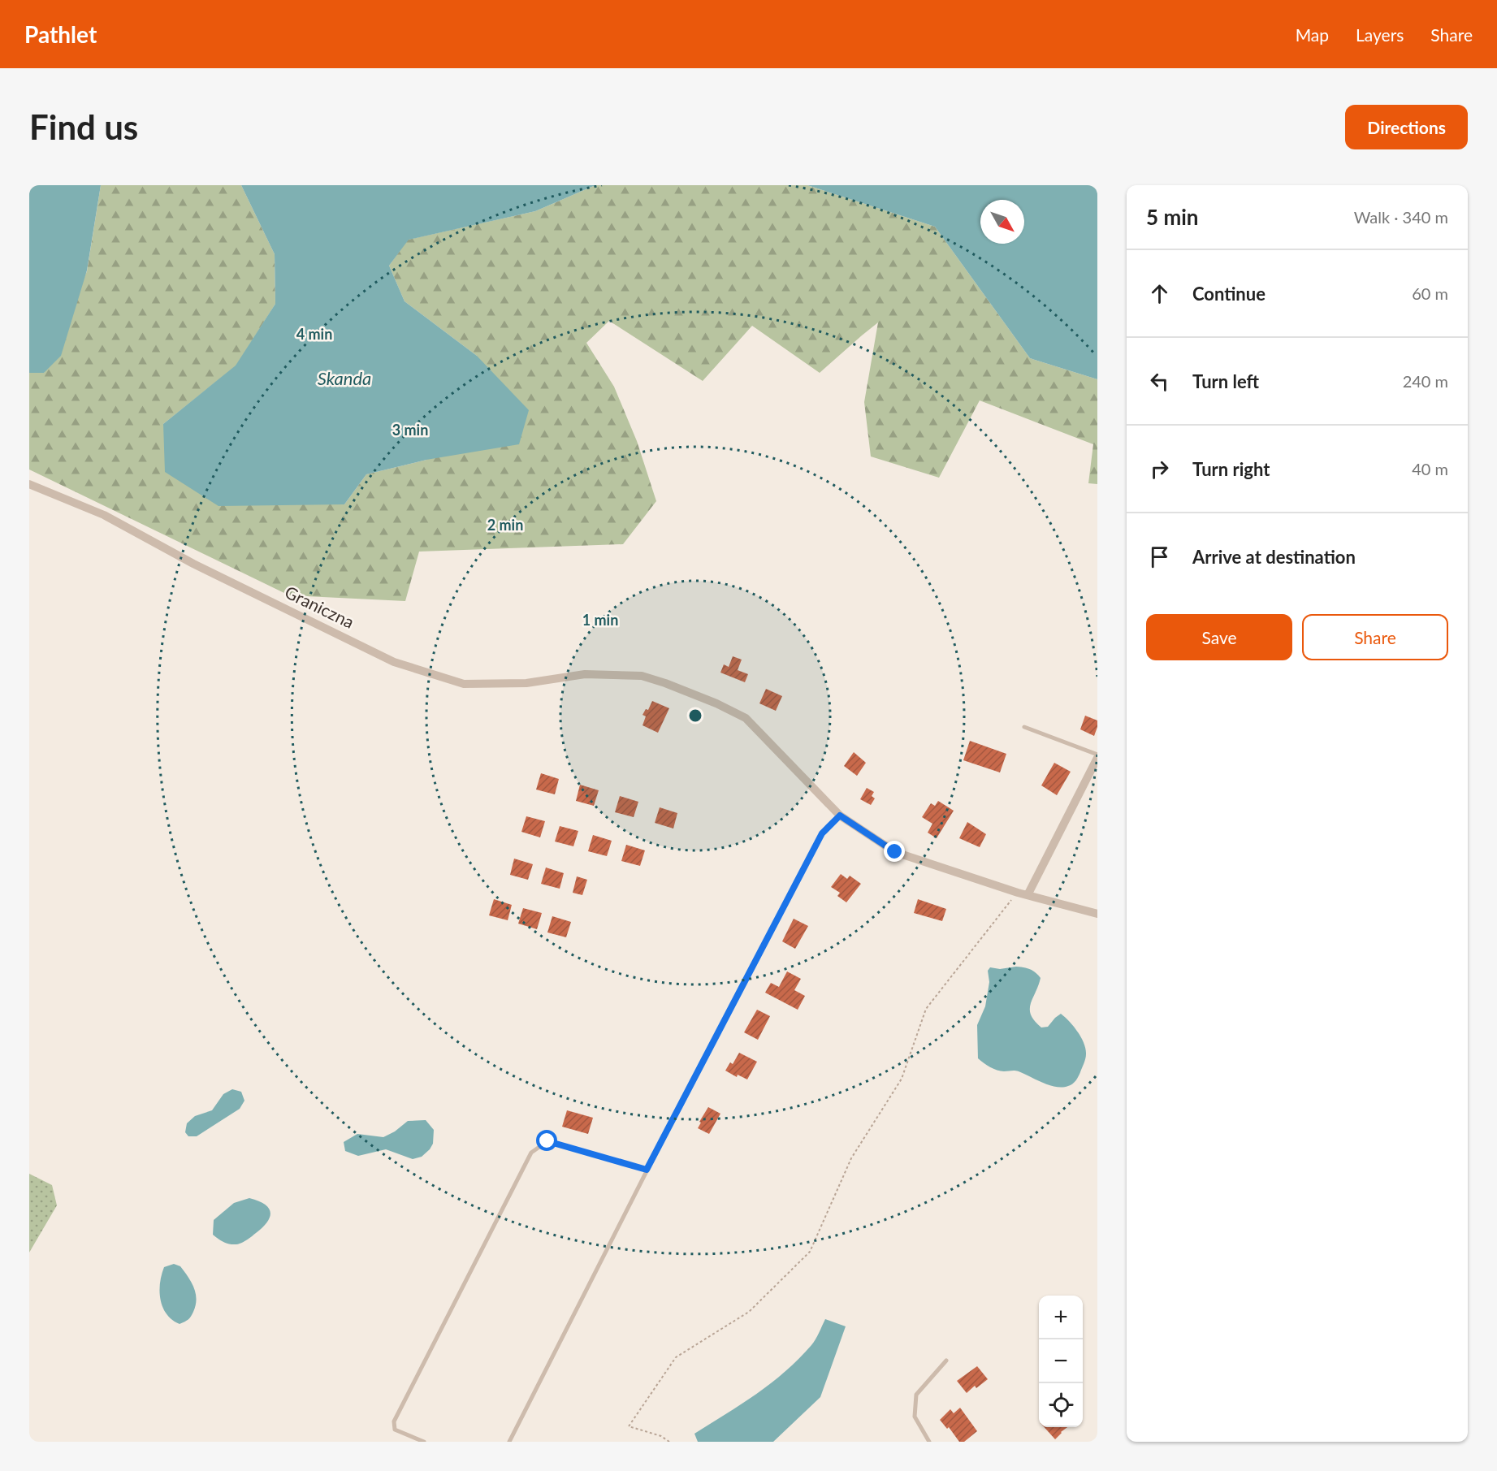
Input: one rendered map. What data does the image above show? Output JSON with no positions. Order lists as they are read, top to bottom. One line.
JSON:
{"streets":{"street":["Graniczna"]},"water":["Skanda"],"north":"bottom right","page":{"header":"Pathlet","nav":["Map","Layers","Share"],"buttons":["Directions",["Save","Share"]],"title":"Find us","heading":["5 min","Walk · 340 m"],"list":[["Continue","60 m"],["Turn left","240 m"],["Turn right","40 m"],"Arrive at destination"],"map_buttons":["+","−"]},"rings":["4 min","3 min","2 min","1 min"]}
